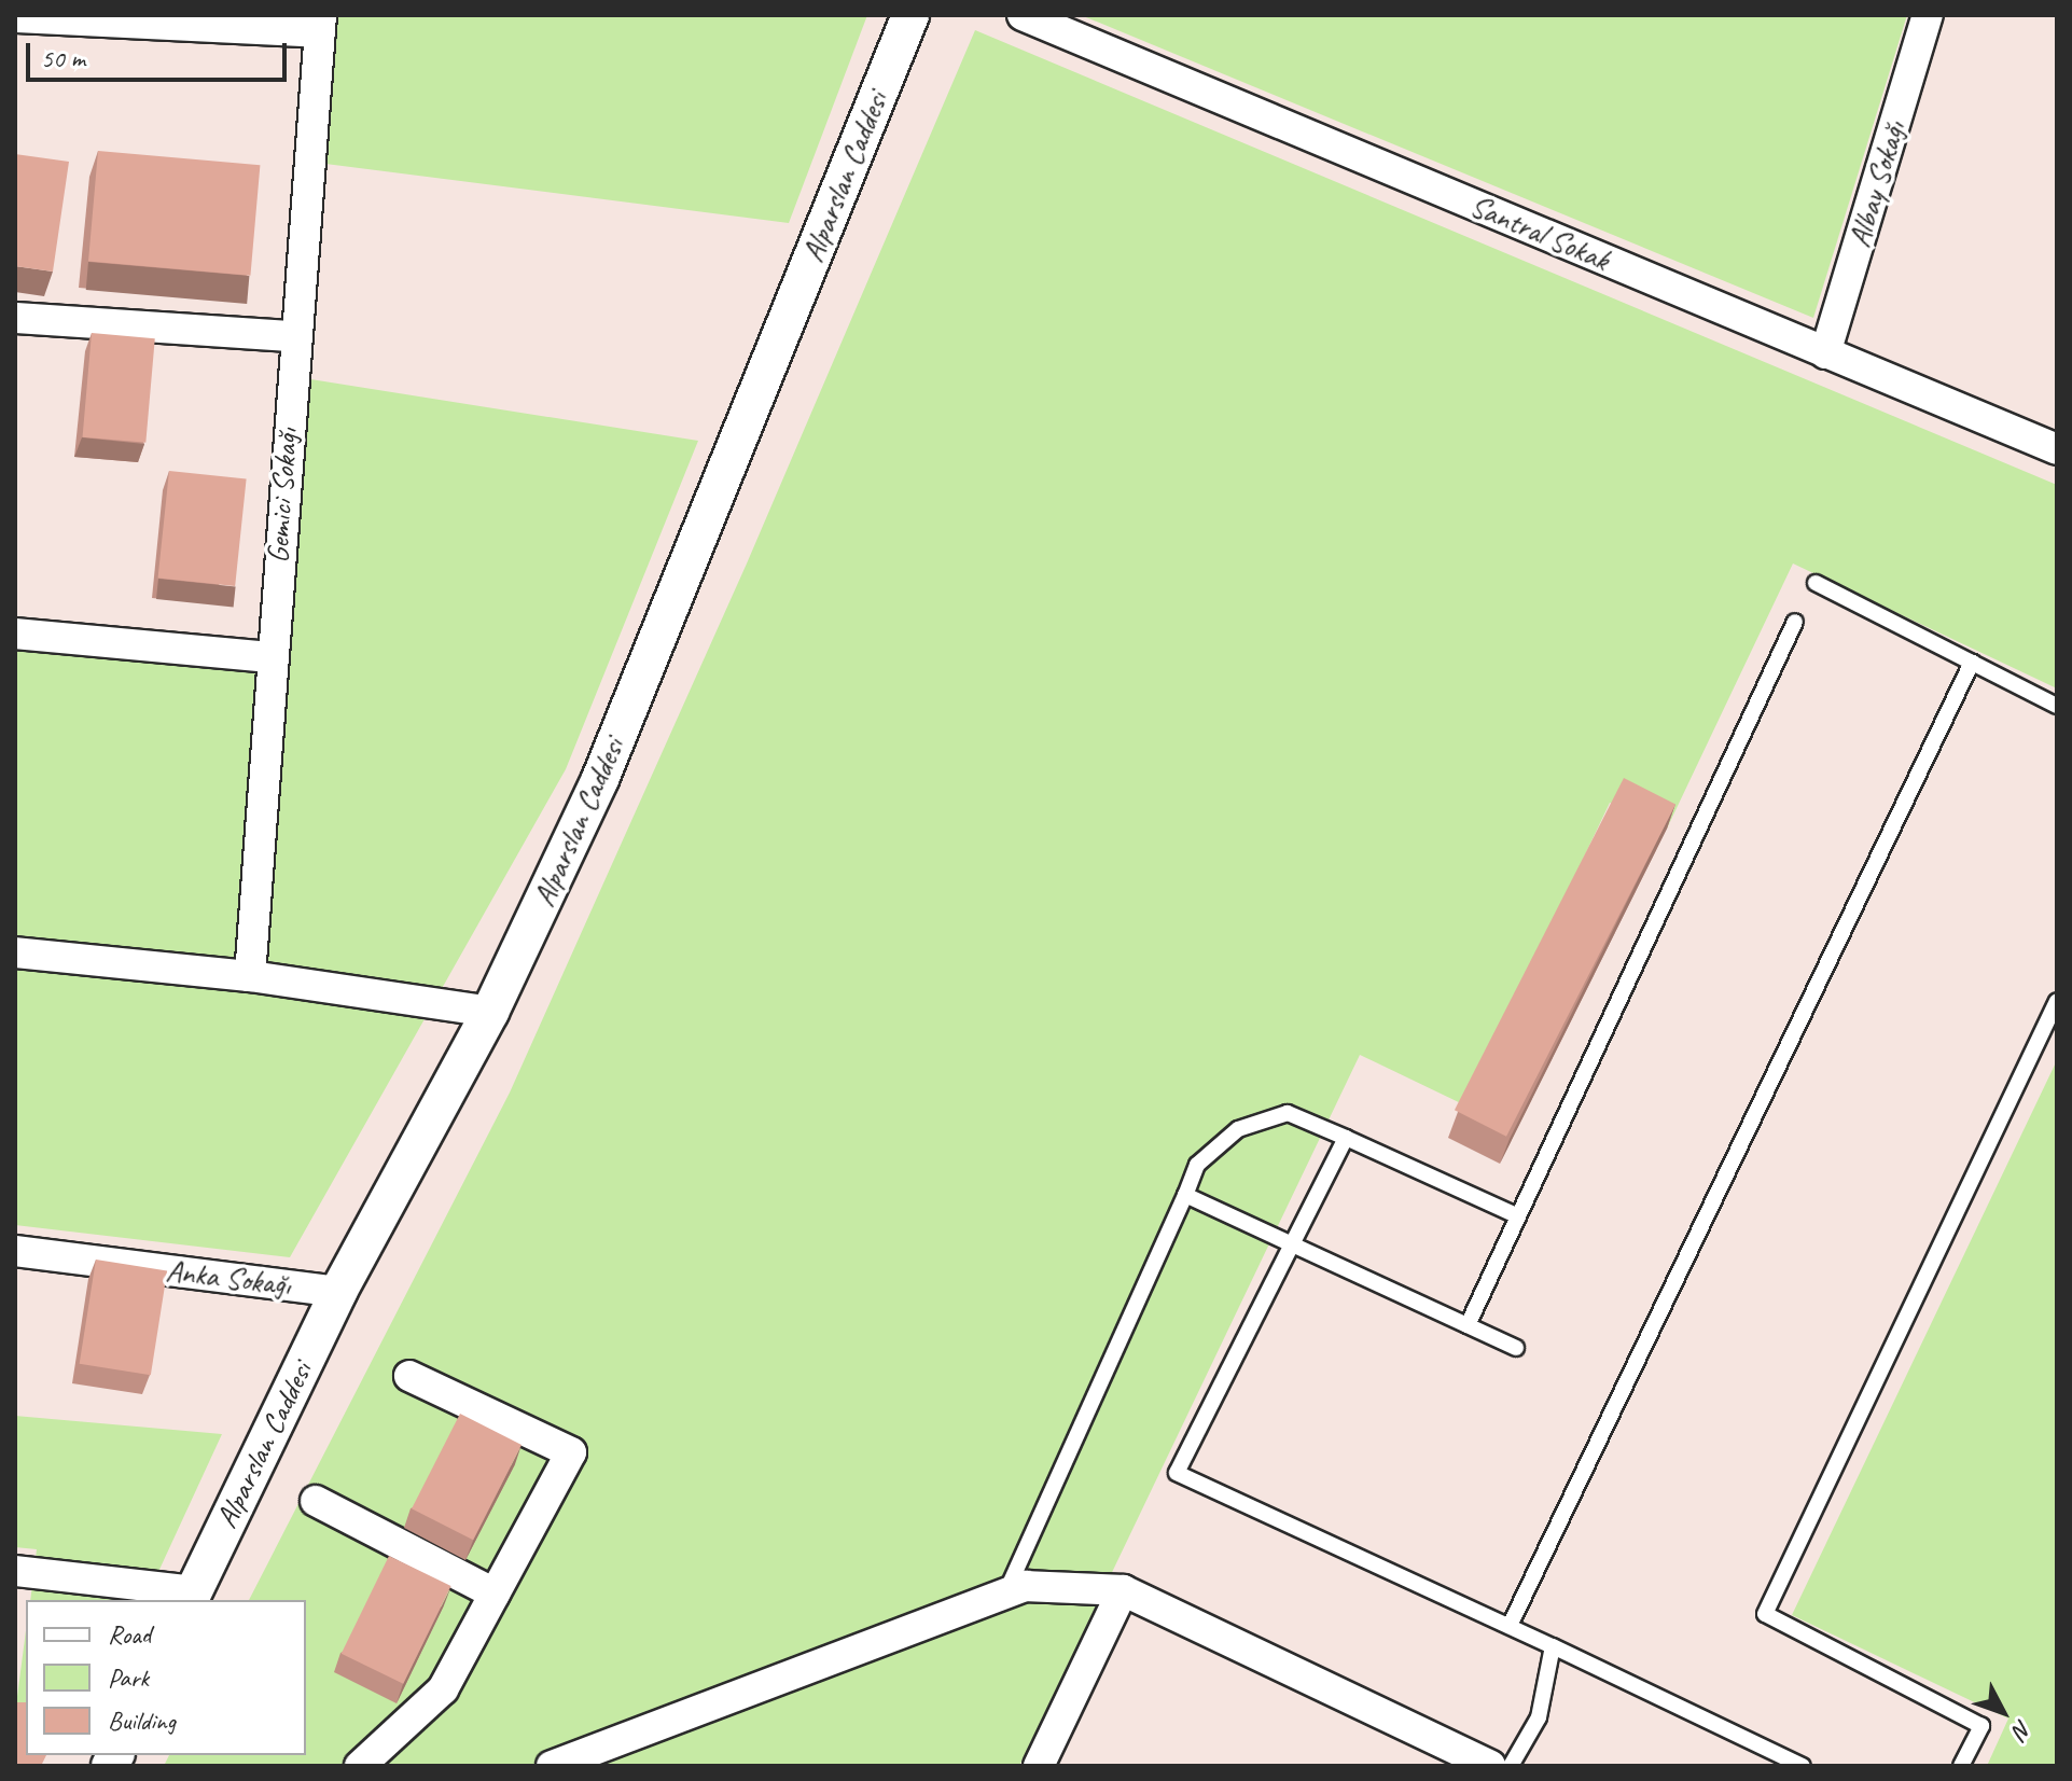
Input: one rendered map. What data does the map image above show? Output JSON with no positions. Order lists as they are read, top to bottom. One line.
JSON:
{"streets":{"street":["Alparslan Caddesi","Albay Sokağı","Santral Sokak","Gemici Sokağı","Anka Sokağı"]},"crossings":[["Alparslan Caddesi","Anka Sokağı"],["Albay Sokağı","Santral Sokak"]],"legend":["Road","Park","Building"],"scale_bar":"50 m","north":"bottom right"}
